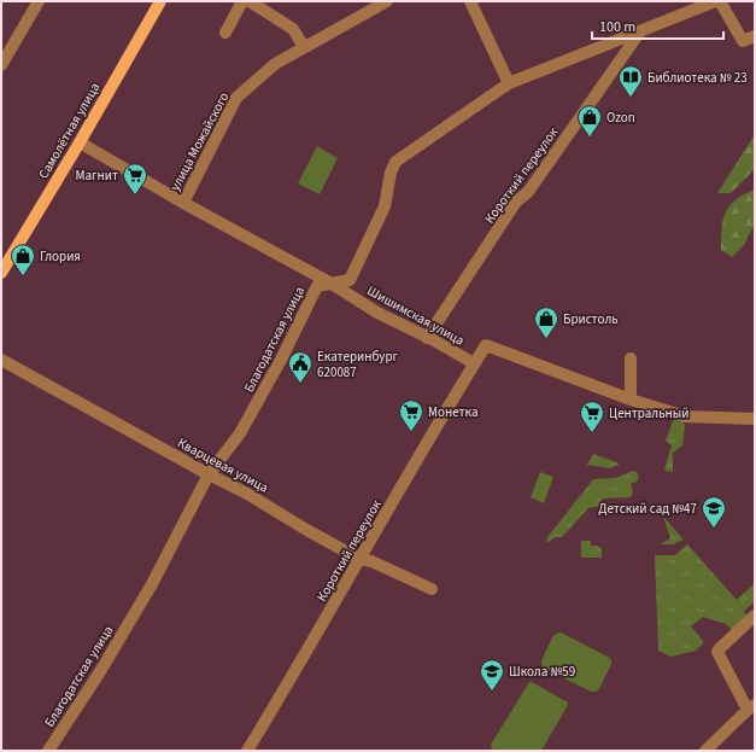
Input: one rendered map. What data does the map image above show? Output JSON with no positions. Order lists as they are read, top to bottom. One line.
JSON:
{"streets":{"main road":["Самолётная улица"],"street":["улица Можайского","Короткий переулок","Шишимская улица","Благодатская улица","Кварцевая улица"]},"crossings":[["Самолётная улица","Шишимская улица"],["улица Можайского","Шишимская улица"],["Короткий переулок","Шишимская улица"],["Короткий переулок","Благодатская улица"],["Короткий переулок","Кварцевая улица"],["Шишимская улица","Благодатская улица"],["Благодатская улица","Кварцевая улица"]],"places":{"library":["Библиотека № 23"],"shop":["Ozon","Глория","Бристоль"],"supermarket":["Магнит","Монетка","Центральный"],"public building":["Екатеринбург 620087"],"school or university":["Детский сад №47","Школа №59"]},"scale_bar":"100 m"}
